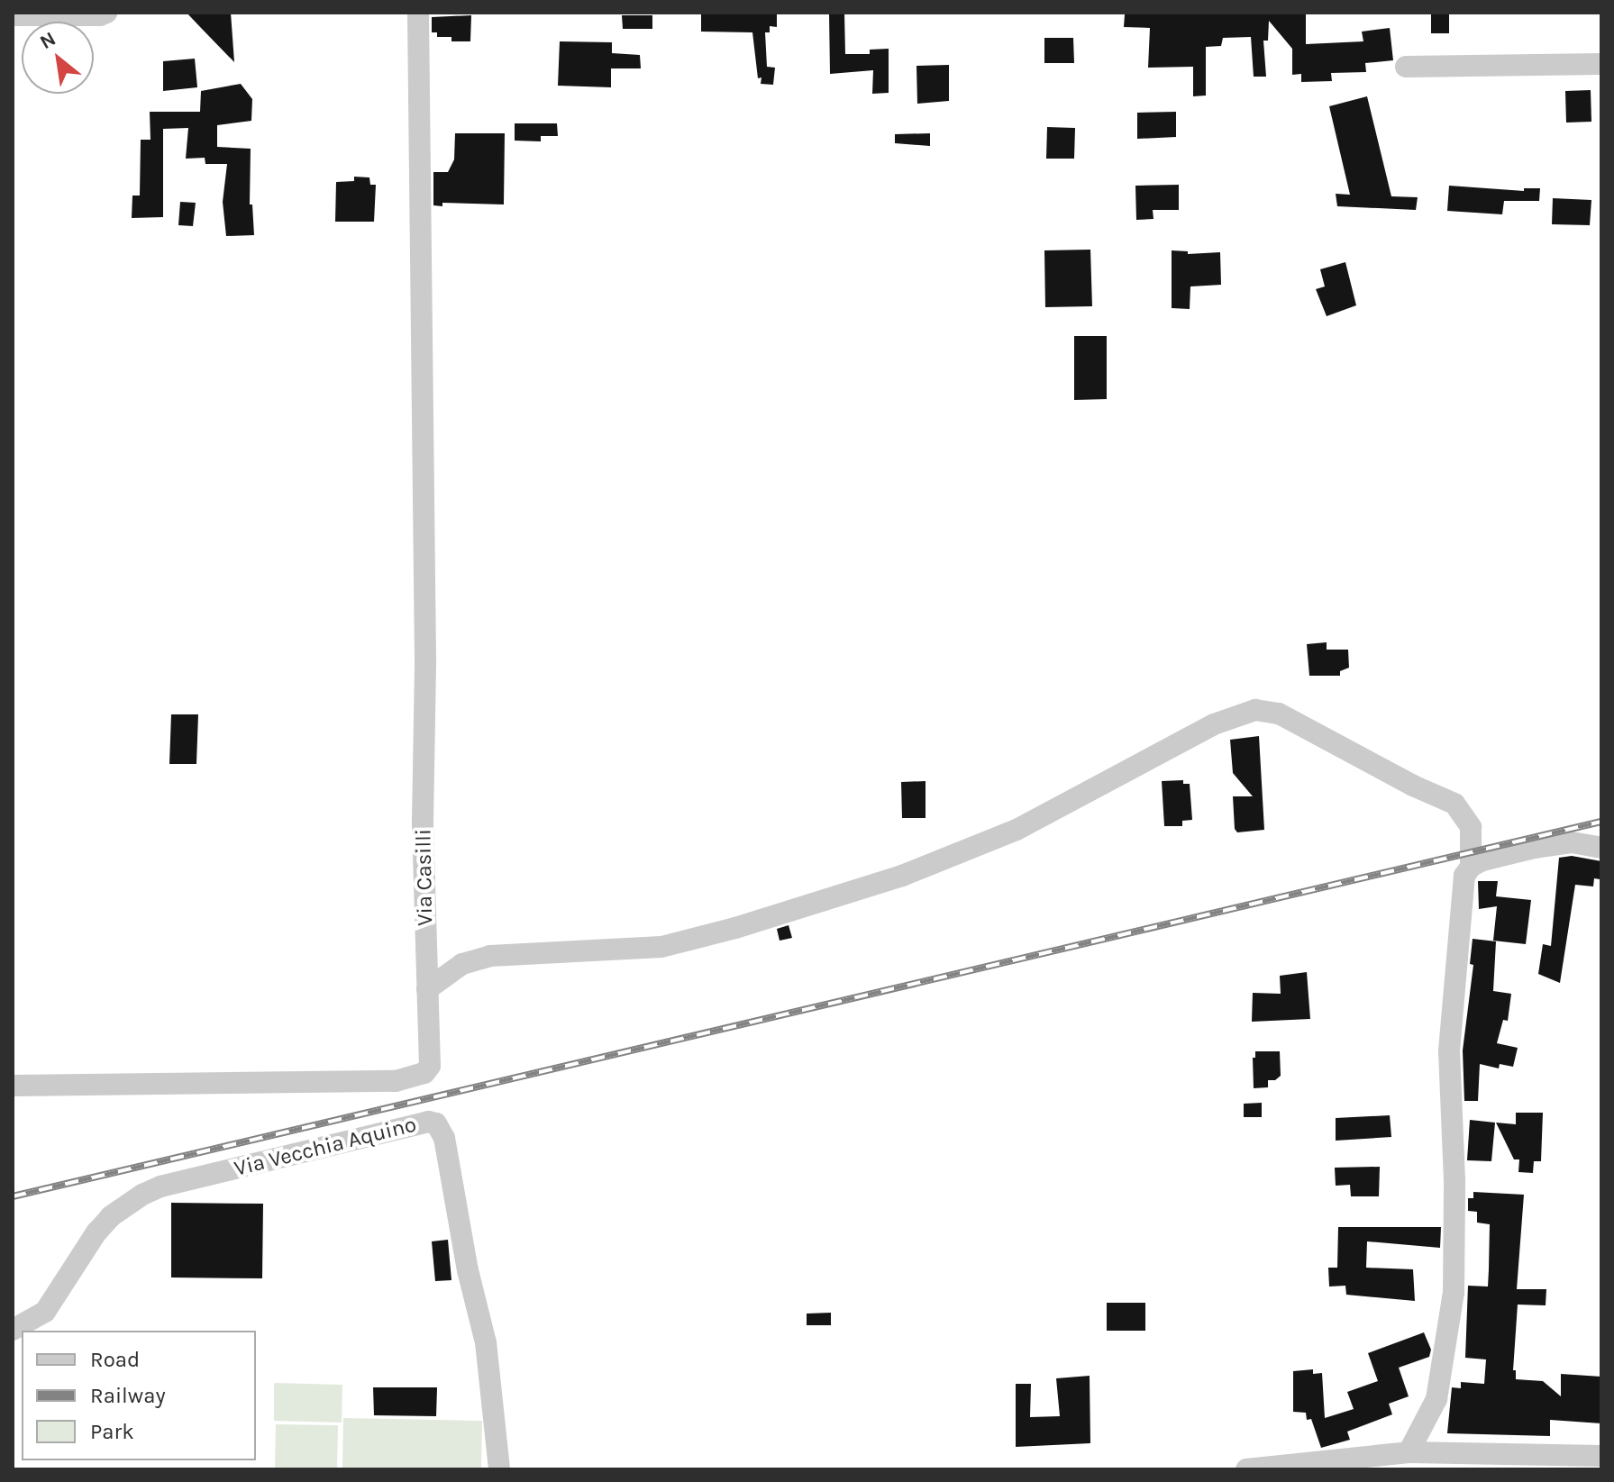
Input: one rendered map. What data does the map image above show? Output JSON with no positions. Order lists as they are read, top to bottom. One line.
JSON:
{"streets":{"street":["Via Casilli","Via Vecchia Aquino"]},"legend":["Road","Railway","Park"],"north":"top left"}
